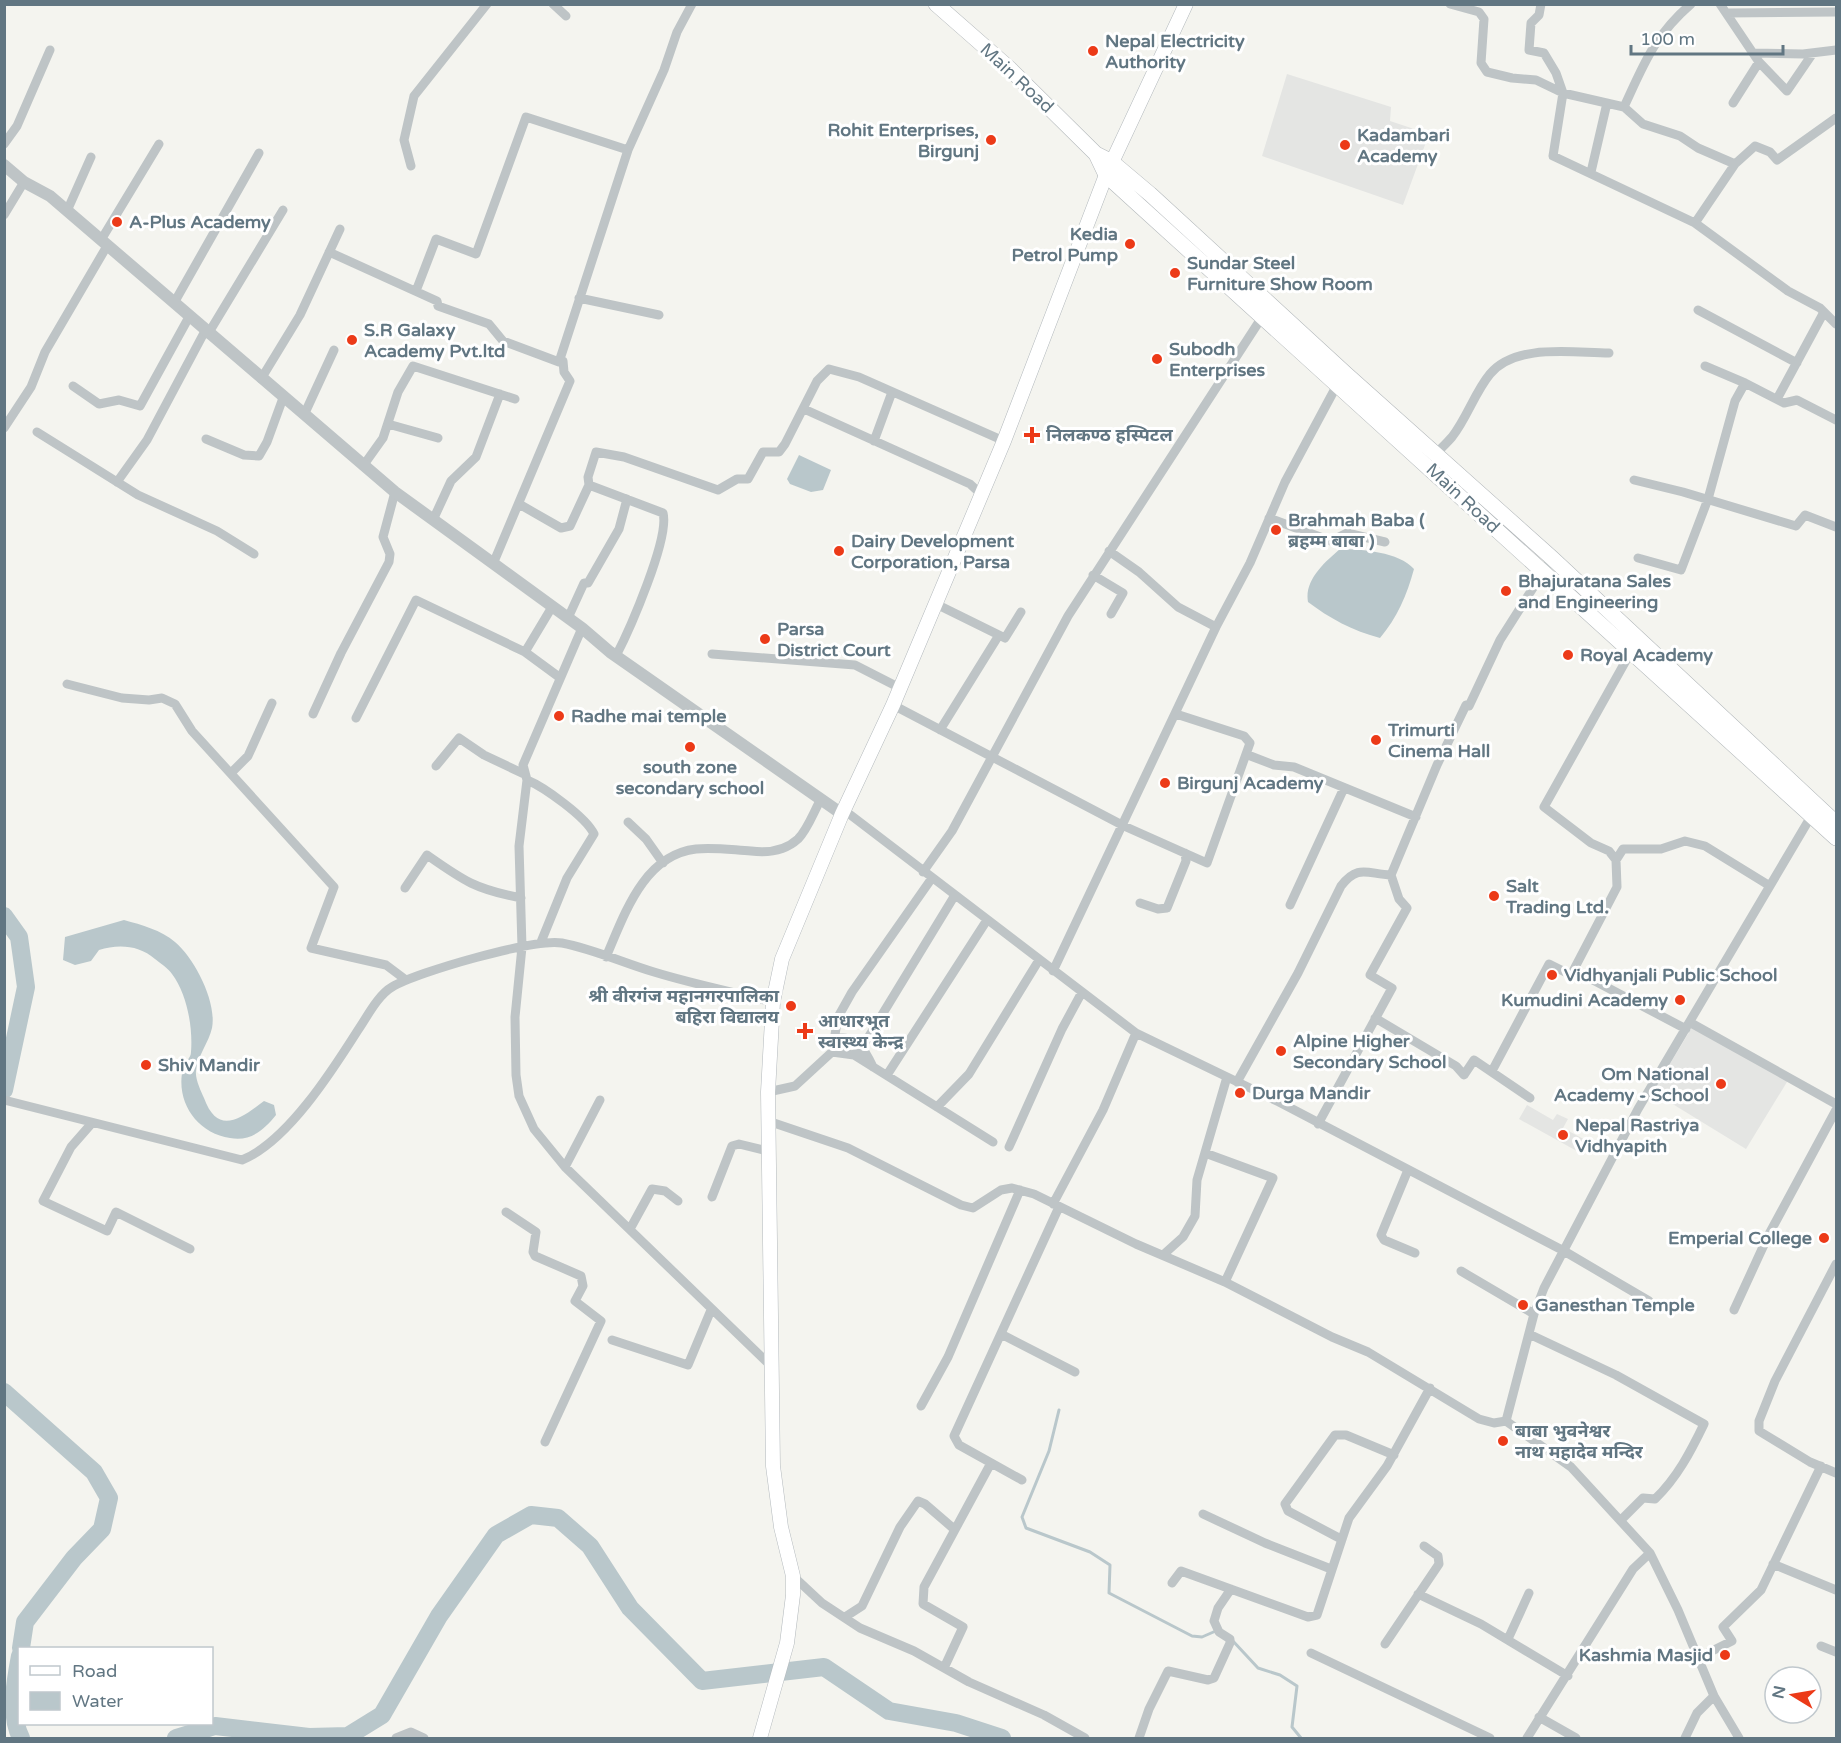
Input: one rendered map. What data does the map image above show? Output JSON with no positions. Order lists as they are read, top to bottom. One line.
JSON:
{"streets":{"main road":["Main Road"]},"places":{"other":["Nepal Electricity Authority","Rohit Enterprises, Birgunj","Kadambari Academy","A-Plus Academy","Kedia Petrol Pump","Sundar Steel Furniture Show Room","S.R Galaxy Academy Pvt.ltd","Subodh Enterprises","Brahmah Baba ( ब्रहम्म बाबा )","Dairy Development Corporation, Parsa","Bhajuratana Sales and Engineering","Parsa District Court","Royal Academy","Radhe mai temple","Trimurti Cinema Hall","south zone secondary school","Birgunj Academy","Salt Trading Ltd.","Vidhyanjali Public School","Kumudini Academy","श्री वीरगंज महानगरपालिका बहिरा विद्यालय","Alpine Higher Secondary School","Shiv Mandir","Om National Academy - School","Durga Mandir","Nepal Rastriya Vidhyapith","Emperial College","Ganesthan Temple","बाबा भुवनेश्वर नाथ महादेव मन्दिर","Kashmia Masjid"],"health":["निलकण्ठ हस्पिटल","आधारभूत स्वास्थ्य केन्द्र"]},"legend":["Road","Water"],"scale_bar":"100 m","north":"left"}
